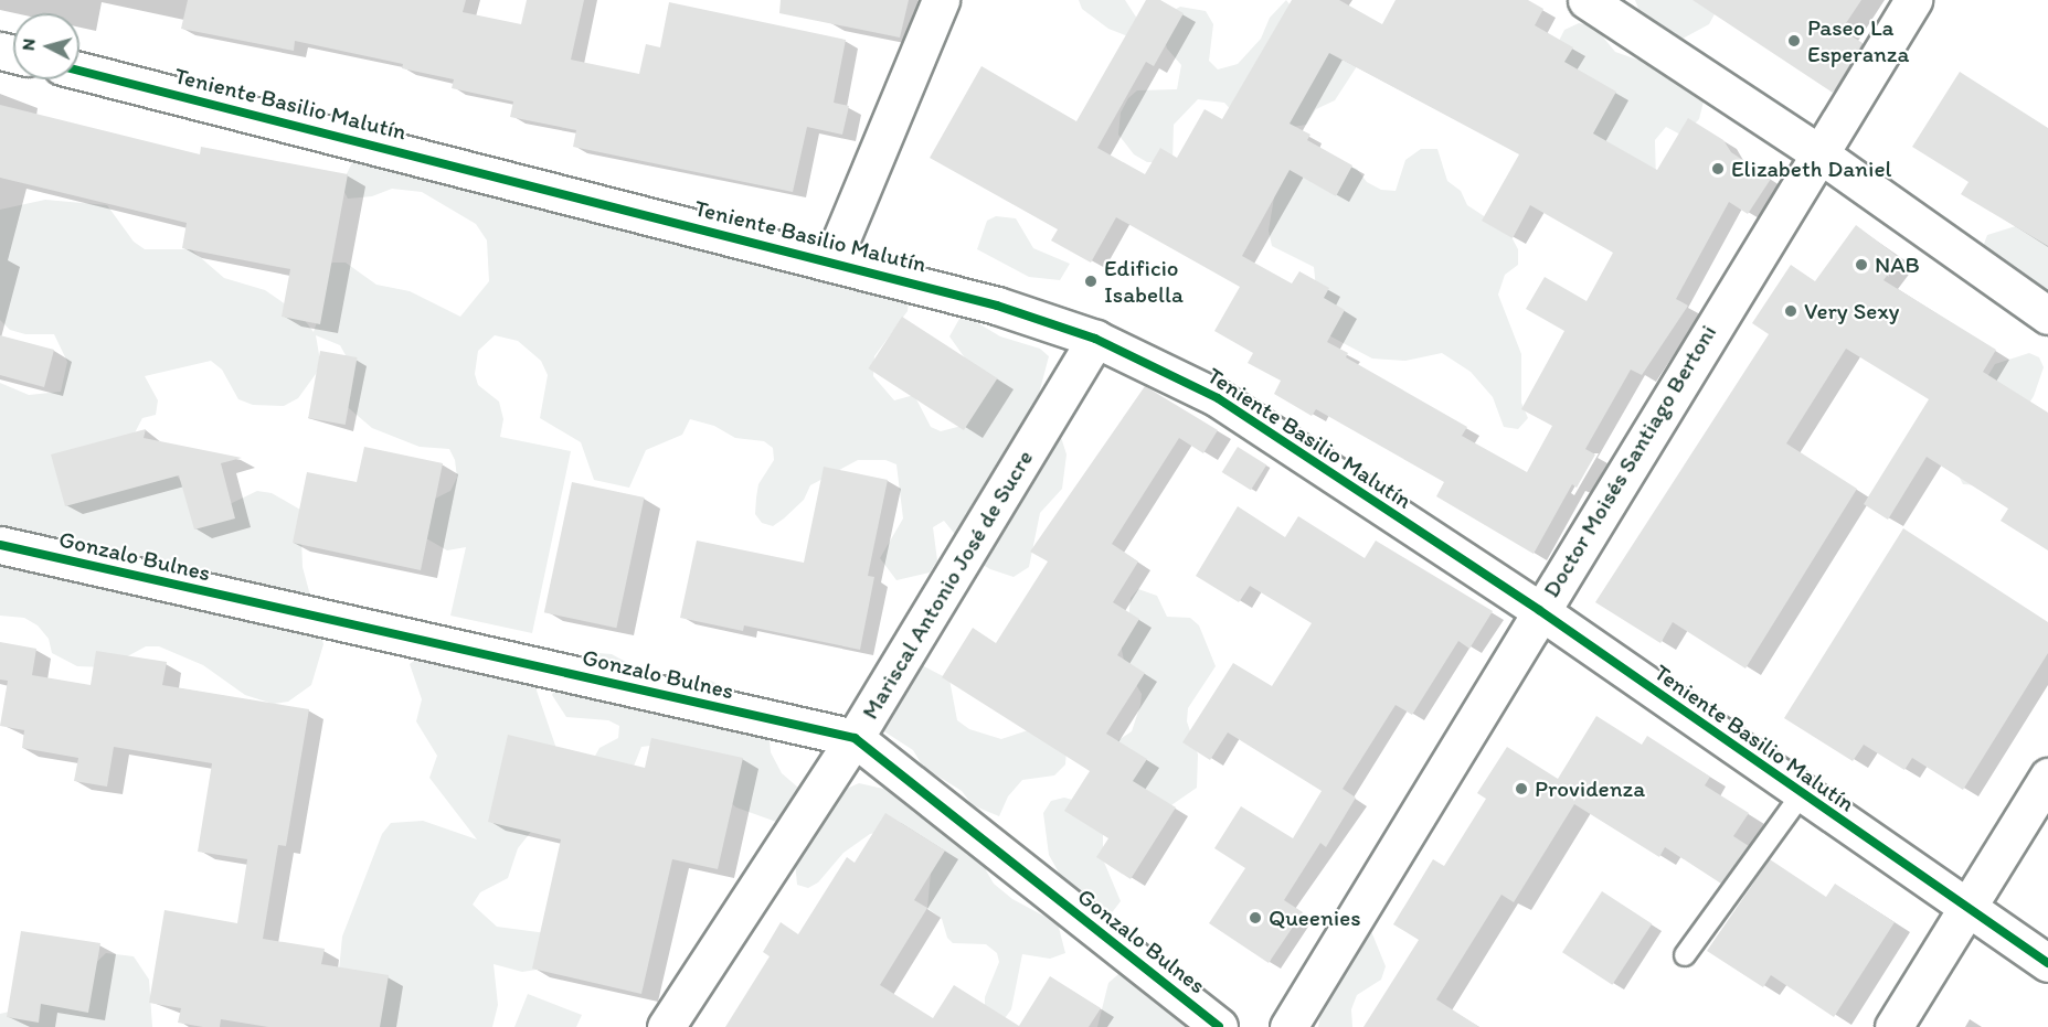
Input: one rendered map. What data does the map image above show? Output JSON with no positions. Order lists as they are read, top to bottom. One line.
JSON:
{"streets":{"street":["Teniente Basilio Malutín","Doctor Moisés Santiago Bertoni","Gonzalo Bulnes","Mariscal Antonio José de Sucre"]},"crossings":[["Teniente Basilio Malutín","Doctor Moisés Santiago Bertoni"],["Teniente Basilio Malutín","Mariscal Antonio José de Sucre"],["Gonzalo Bulnes","Mariscal Antonio José de Sucre"]],"places":["Paseo La Esperanza","Elizabeth Daniel","NAB","Edificio Isabella","Very Sexy","Providenza","Queenies"],"north":"left"}
